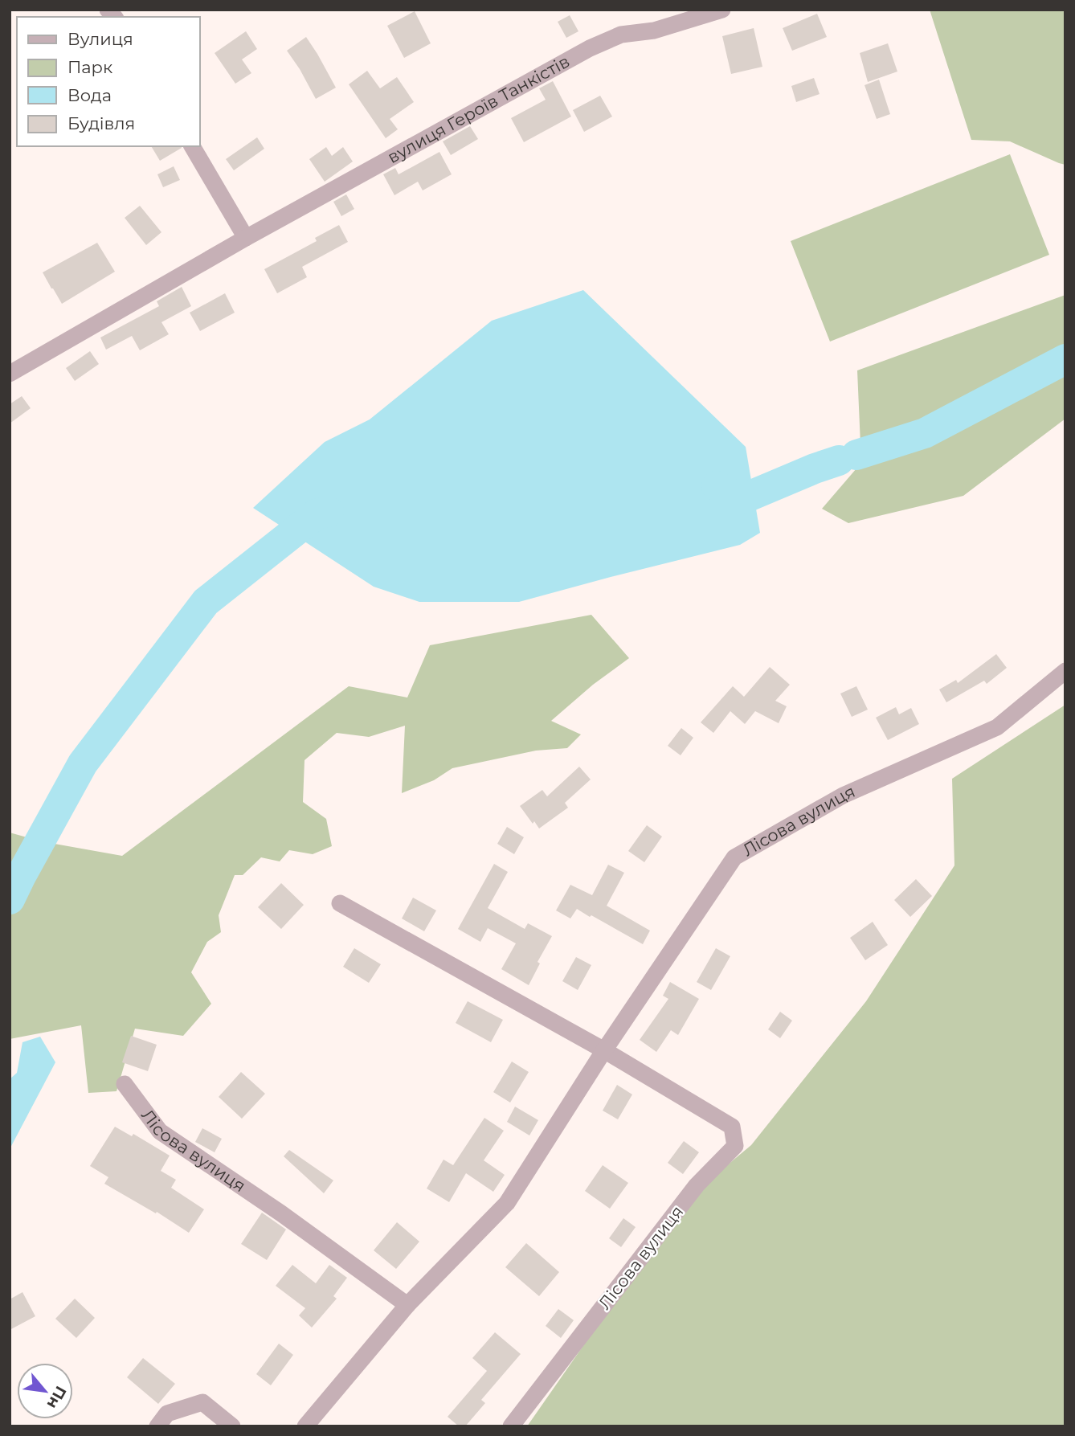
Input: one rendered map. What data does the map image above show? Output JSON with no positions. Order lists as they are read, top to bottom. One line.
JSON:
{"streets":{"street":["вулиця Героїв Танкістів","Лісова вулиця"]},"legend":["Вулиця","Парк","Вода","Будівля"],"north":"bottom right"}
